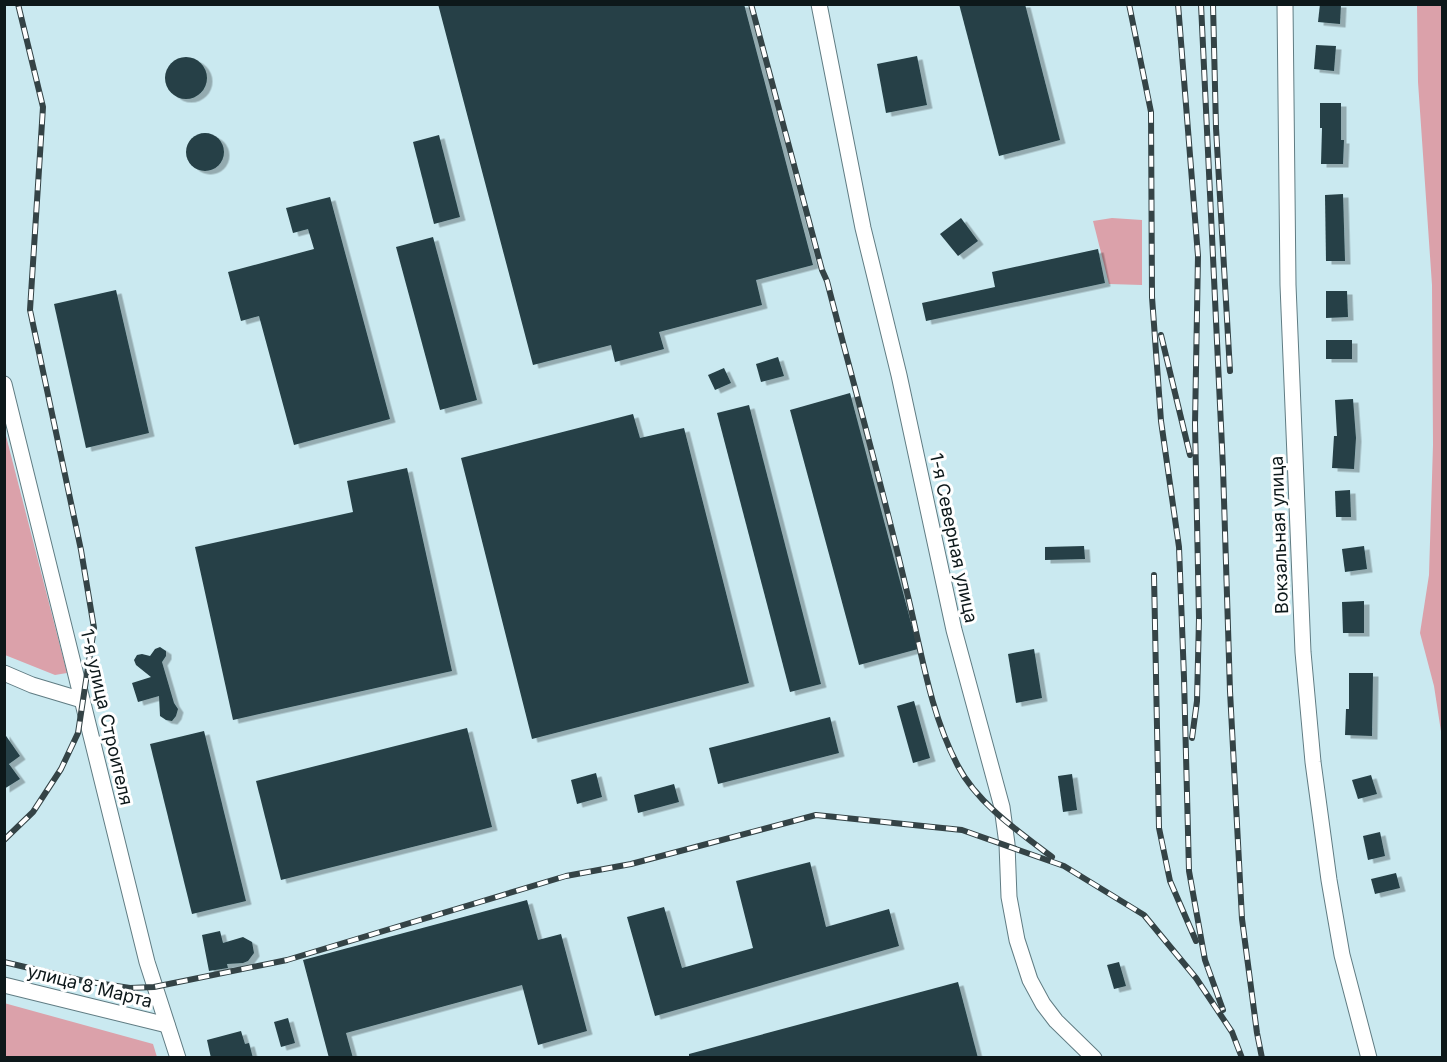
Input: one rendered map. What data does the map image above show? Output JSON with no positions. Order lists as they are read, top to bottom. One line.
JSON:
{"streets":{"street":["Вокзальная улица","1-я Северная улица","1-я улица Строителя","улица 8 Марта"]},"crossings":[["1-я улица Строителя","улица 8 Марта"]]}
